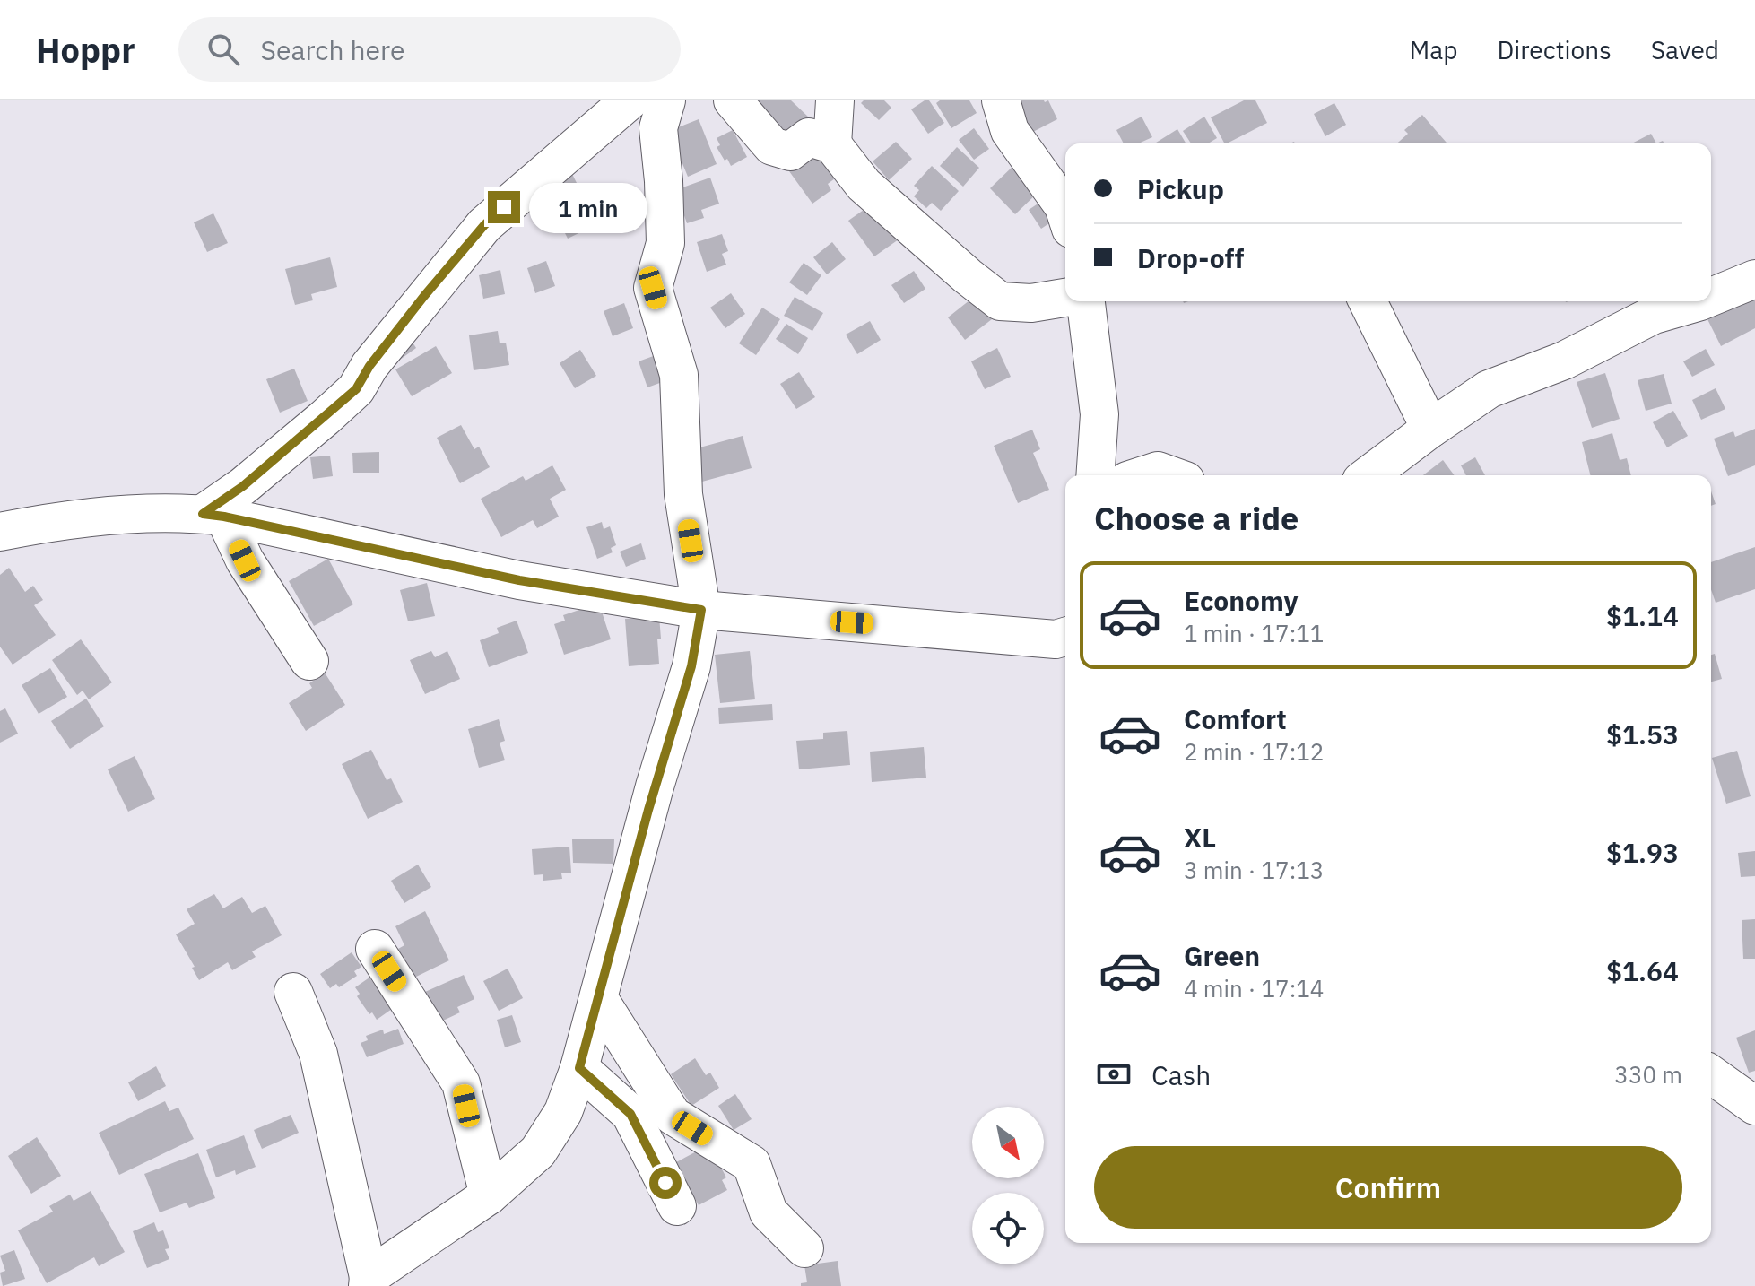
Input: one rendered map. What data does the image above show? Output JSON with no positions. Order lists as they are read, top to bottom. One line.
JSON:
{"north":"bottom right","page":{"header":"Hoppr","search":"Search here","nav":["Map","Directions","Saved"],"banner":["Pickup","Drop-off"],"bubble":"1 min","heading":"Choose a ride","list":[{"name":"Economy","note":"1 min · 17:11","value":"$1.14"},{"name":"Comfort","note":"2 min · 17:12","value":"$1.53"},{"name":"XL","note":"3 min · 17:13","value":"$1.93"},{"name":"Green","note":"4 min · 17:14","value":"$1.64"}],"pay":["Cash","330 m"],"buttons":"Confirm"}}
